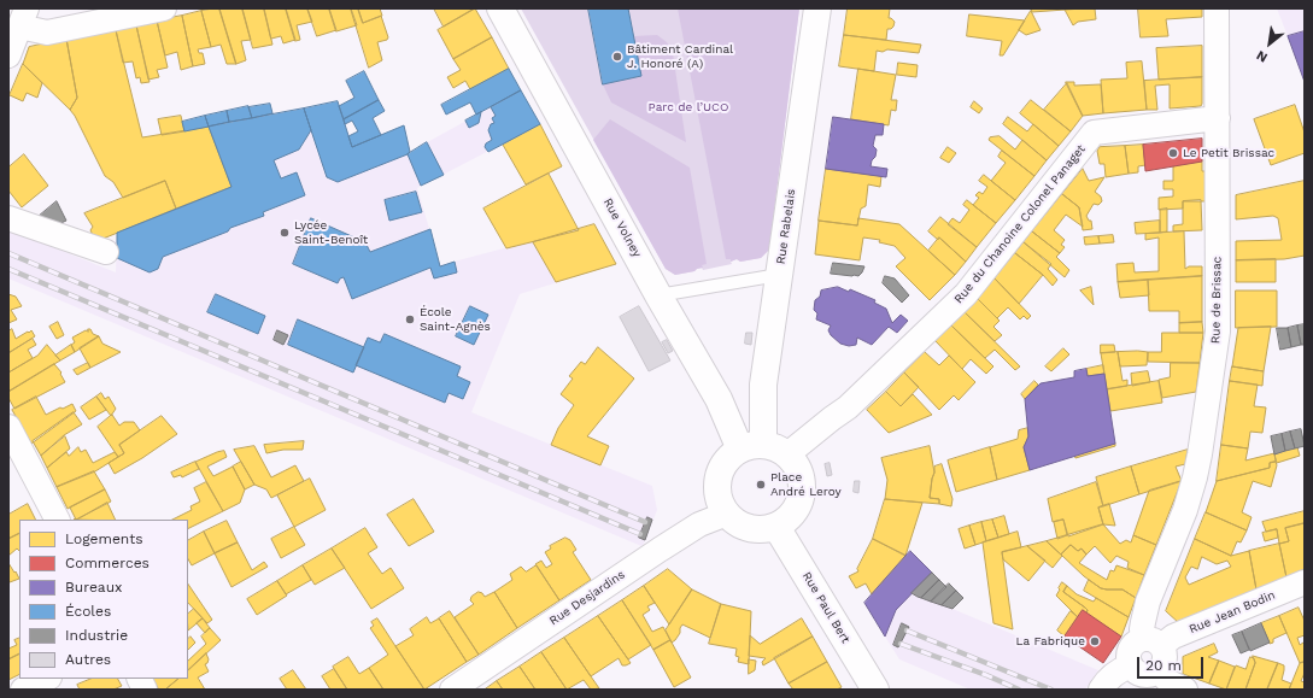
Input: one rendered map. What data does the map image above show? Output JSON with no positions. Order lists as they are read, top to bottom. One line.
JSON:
{"streets":{"main road":["Rue Rabelais","Rue Volney","Rue Paul Bert"],"street":["Rue du Chanoine Colonel Panaget","Rue de Brissac","Rue Desjardins","Rue Jean Bodin"]},"crossings":[["Rue du Chanoine Colonel Panaget","Rue Rabelais"],["Rue du Chanoine Colonel Panaget","Rue Volney"],["Rue du Chanoine Colonel Panaget","Rue de Brissac"],["Rue du Chanoine Colonel Panaget","Rue Desjardins"],["Rue du Chanoine Colonel Panaget","Rue Paul Bert"],["Rue Rabelais","Rue Volney"],["Rue Rabelais","Rue Desjardins"],["Rue Rabelais","Rue Paul Bert"],["Rue Volney","Rue Desjardins"],["Rue Volney","Rue Paul Bert"],["Rue de Brissac","Rue Jean Bodin"],["Rue Desjardins","Rue Paul Bert"]],"parks":["Parc de l’UCO"],"places":["Bâtiment Cardinal J. Honoré (A)","Le Petit Brissac","Lycée Saint-Benoît","École Saint-Agnès","Place André Leroy","La Fabrique"],"legend":["Logements","Commerces","Bureaux","Écoles","Industrie","Autres"],"scale_bar":"20 m","north":"bottom left"}
